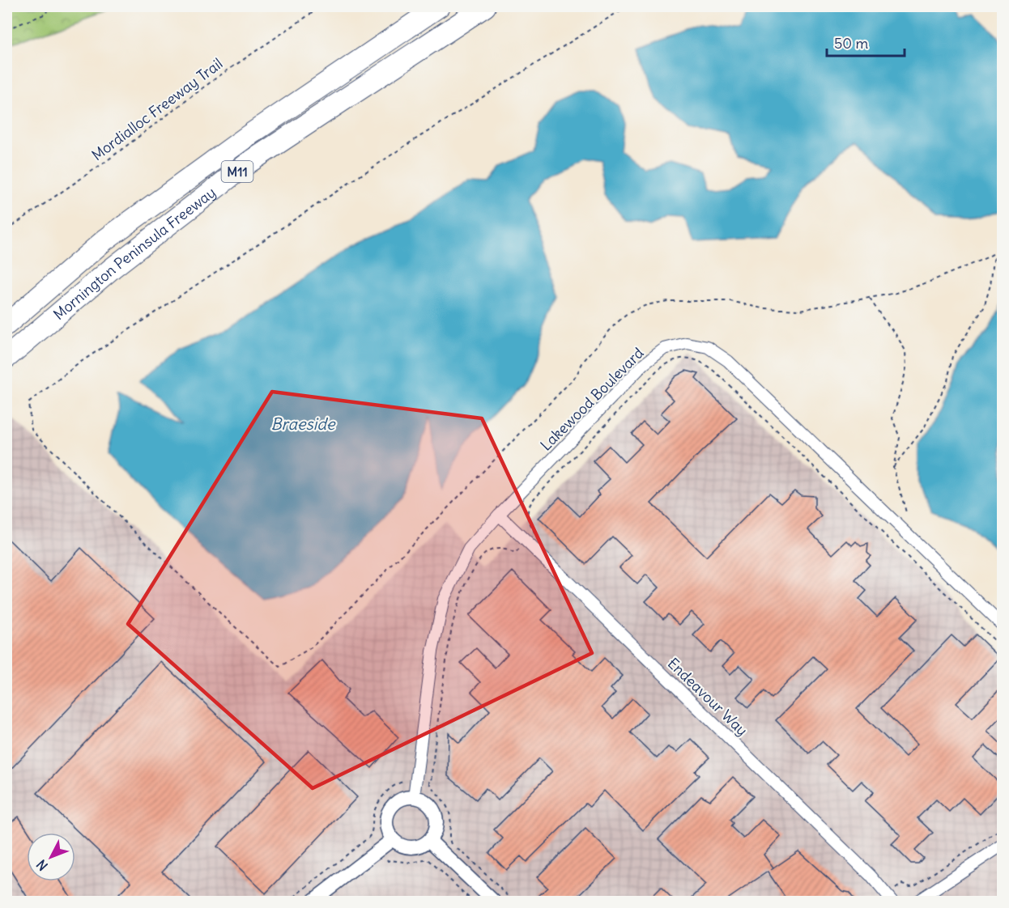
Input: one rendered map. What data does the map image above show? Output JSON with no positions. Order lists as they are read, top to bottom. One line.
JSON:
{"streets":{"highway":["M11","Mornington Peninsula Freeway"],"street":["Lakewood Boulevard","Endeavour Way"],"path":["Mordialloc Freeway Trail"]},"crossings":[["Lakewood Boulevard","Endeavour Way"]],"water":["Braeside"],"scale_bar":"50 m","north":"bottom left"}
